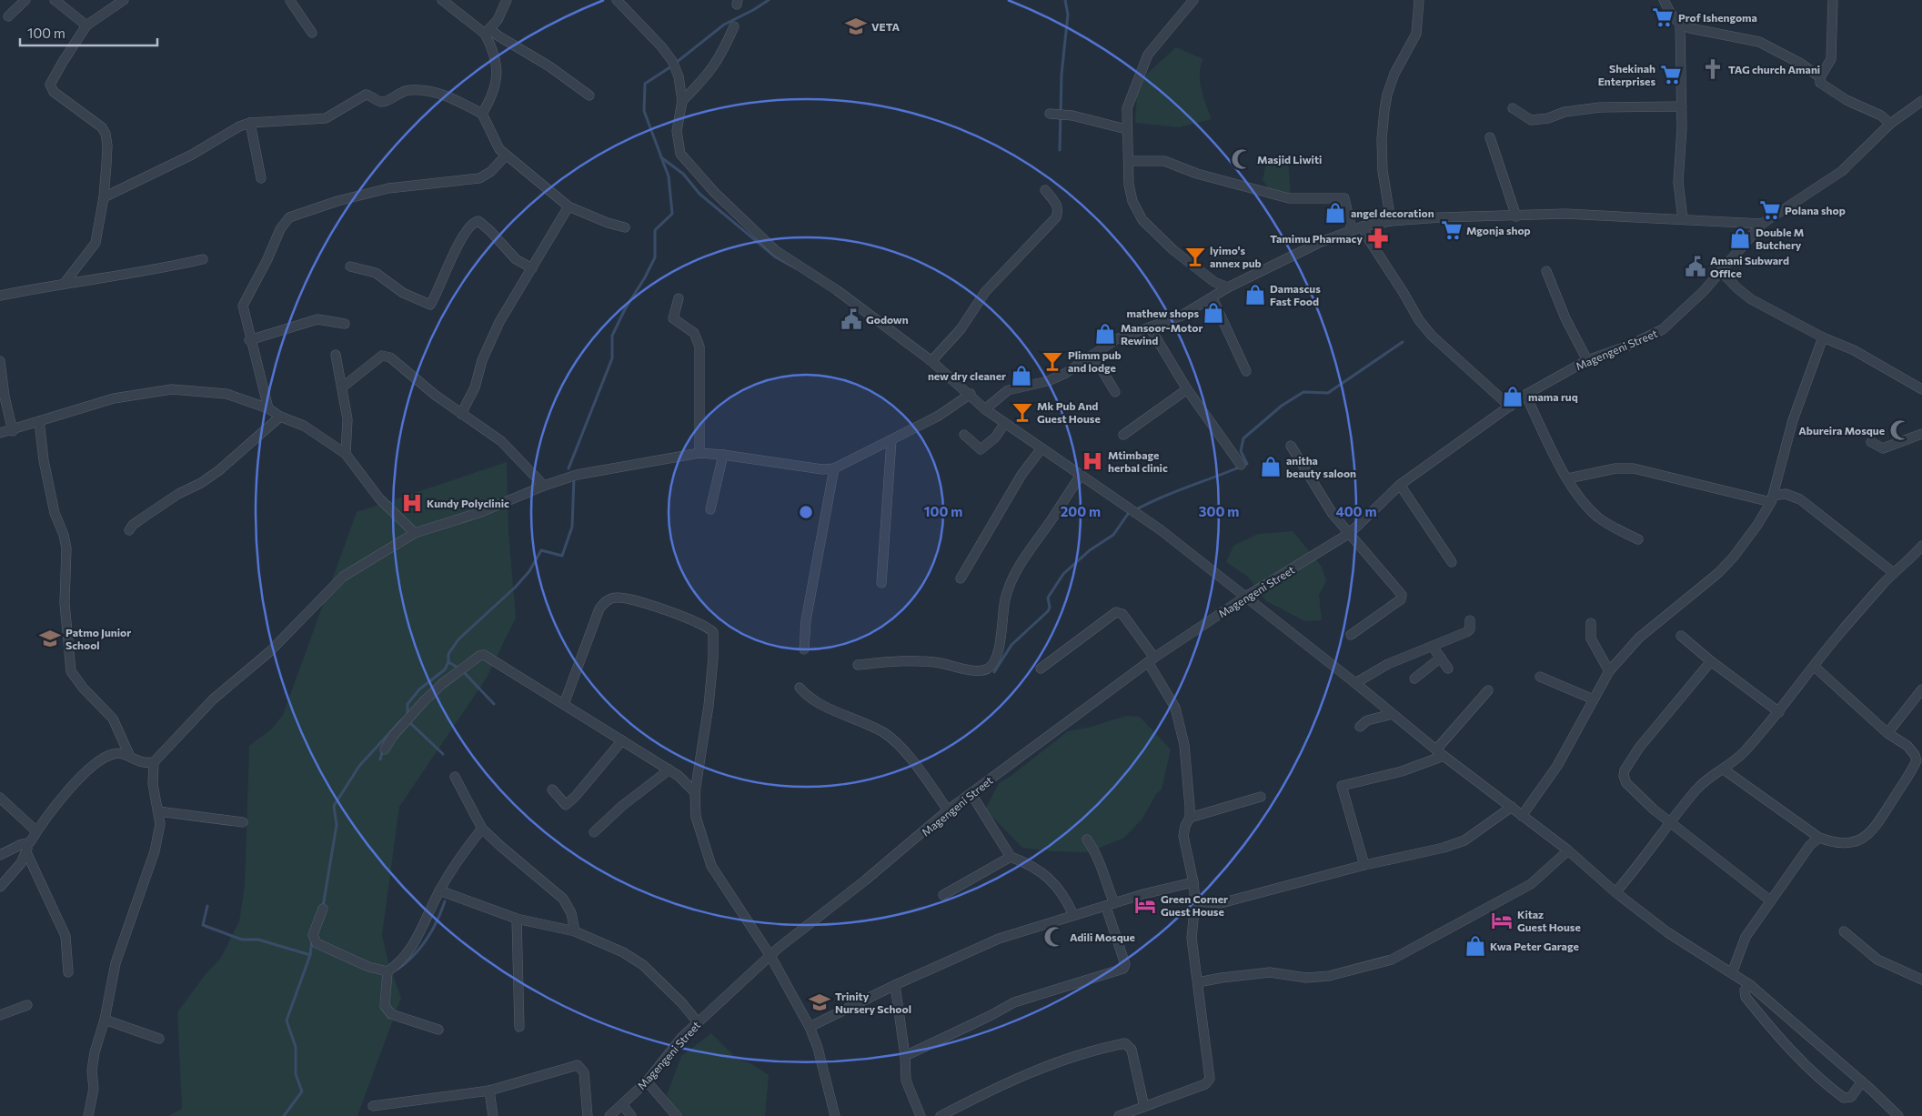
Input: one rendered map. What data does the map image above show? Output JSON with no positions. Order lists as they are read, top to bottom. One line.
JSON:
{"streets":{"street":["Magengeni Street"]},"places":{"supermarket":["Prof Ishengoma","Shekinah Enterprises","Polana shop","Mgonja shop"],"school or university":["VETA","Patmo Junior School","Trinity Nursery School"],"church":["TAG church Amani"],"mosque":["Masjid Liwiti","Abureira Mosque","Adili Mosque"],"shop":["angel decoration","Double M Butchery","Damascus Fast Food","mathew shops","Mansoor-Motor Rewind","new dry cleaner","mama ruq","anitha beauty saloon","Kwa Peter Garage"],"pharmacy":["Tamimu Pharmacy"],"bar":["lyimo's annex pub","Plimm pub and lodge","Mk Pub And Guest House"],"public building":["Amani Subward Office","Godown"],"hospital":["Mtimbage herbal clinic","Kundy Polyclinic"],"hotel":["Green Corner Guest House","Kitaz Guest House"]},"scale_bar":"100 m","rings":["100 m","200 m","300 m","400 m"]}
